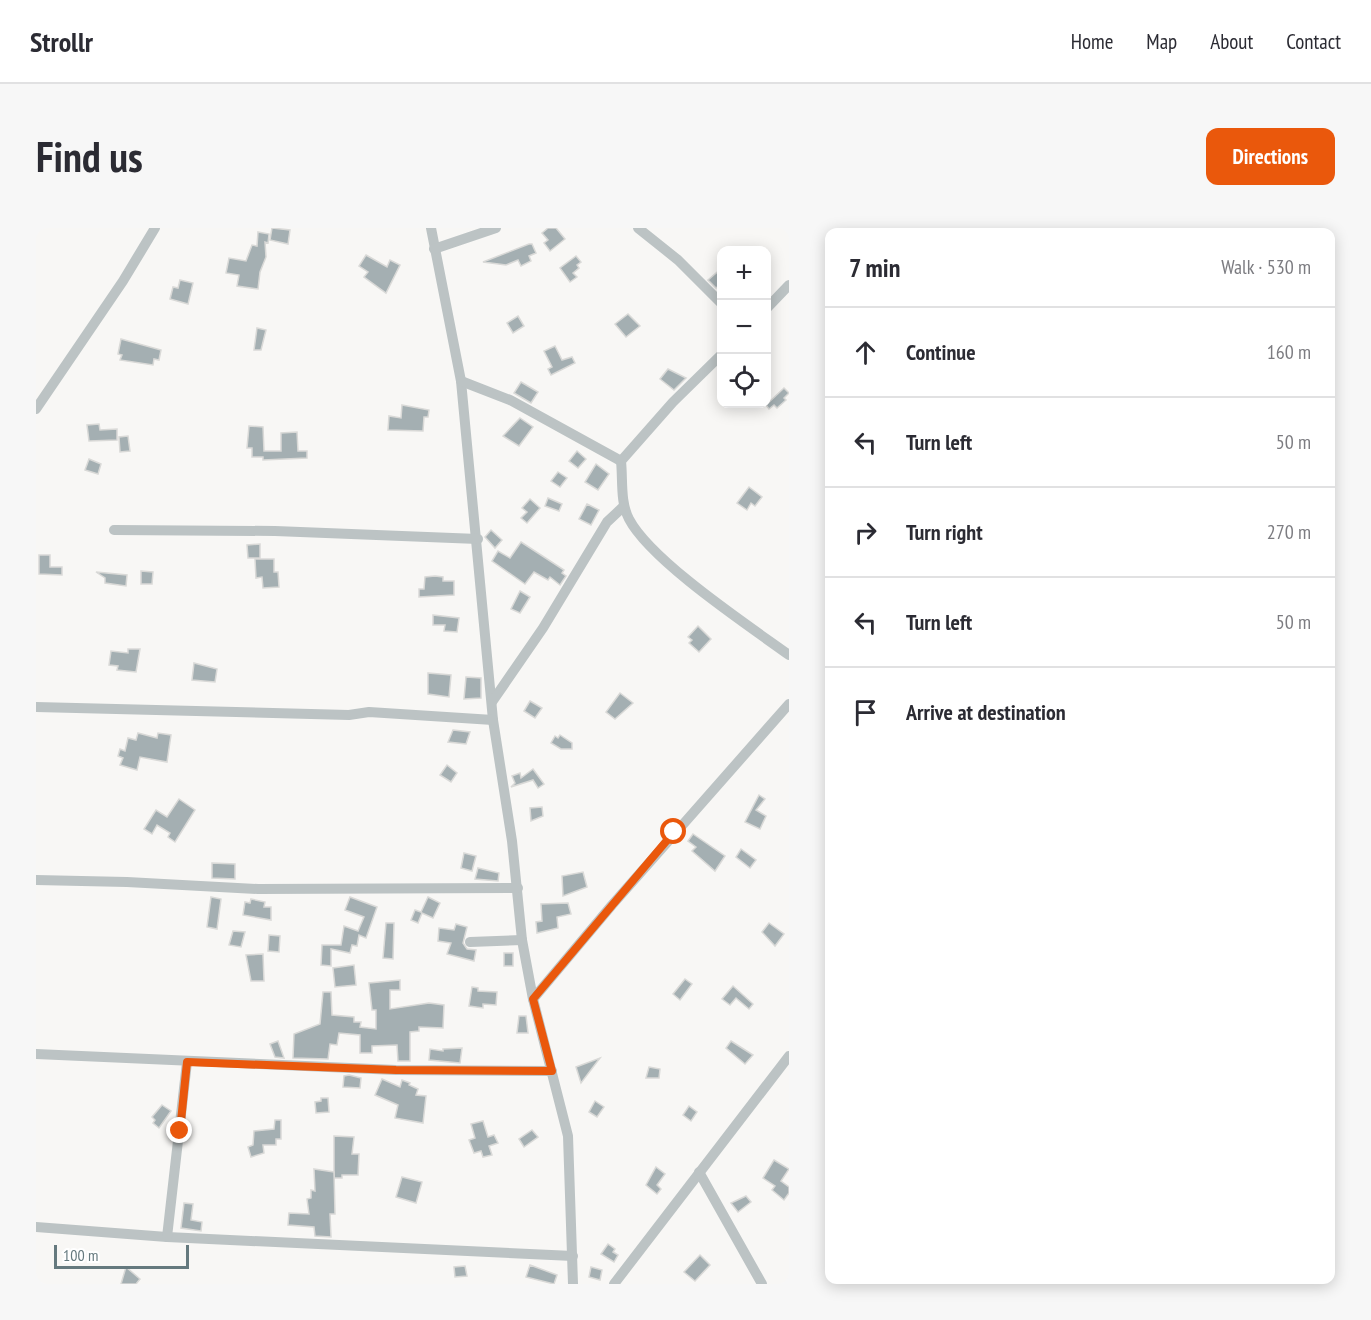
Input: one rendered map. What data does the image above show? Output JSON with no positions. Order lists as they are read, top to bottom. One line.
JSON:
{"scale_bar":"100 m","page":{"header":"Strollr","nav":["Home","Map","About","Contact"],"buttons":"Directions","title":"Find us","heading":["7 min","Walk · 530 m"],"map_buttons":["+","−"],"list":[["Continue","160 m"],["Turn left","50 m"],["Turn right","270 m"],["Turn left","50 m"],"Arrive at destination"],"scale":"100 m"}}
